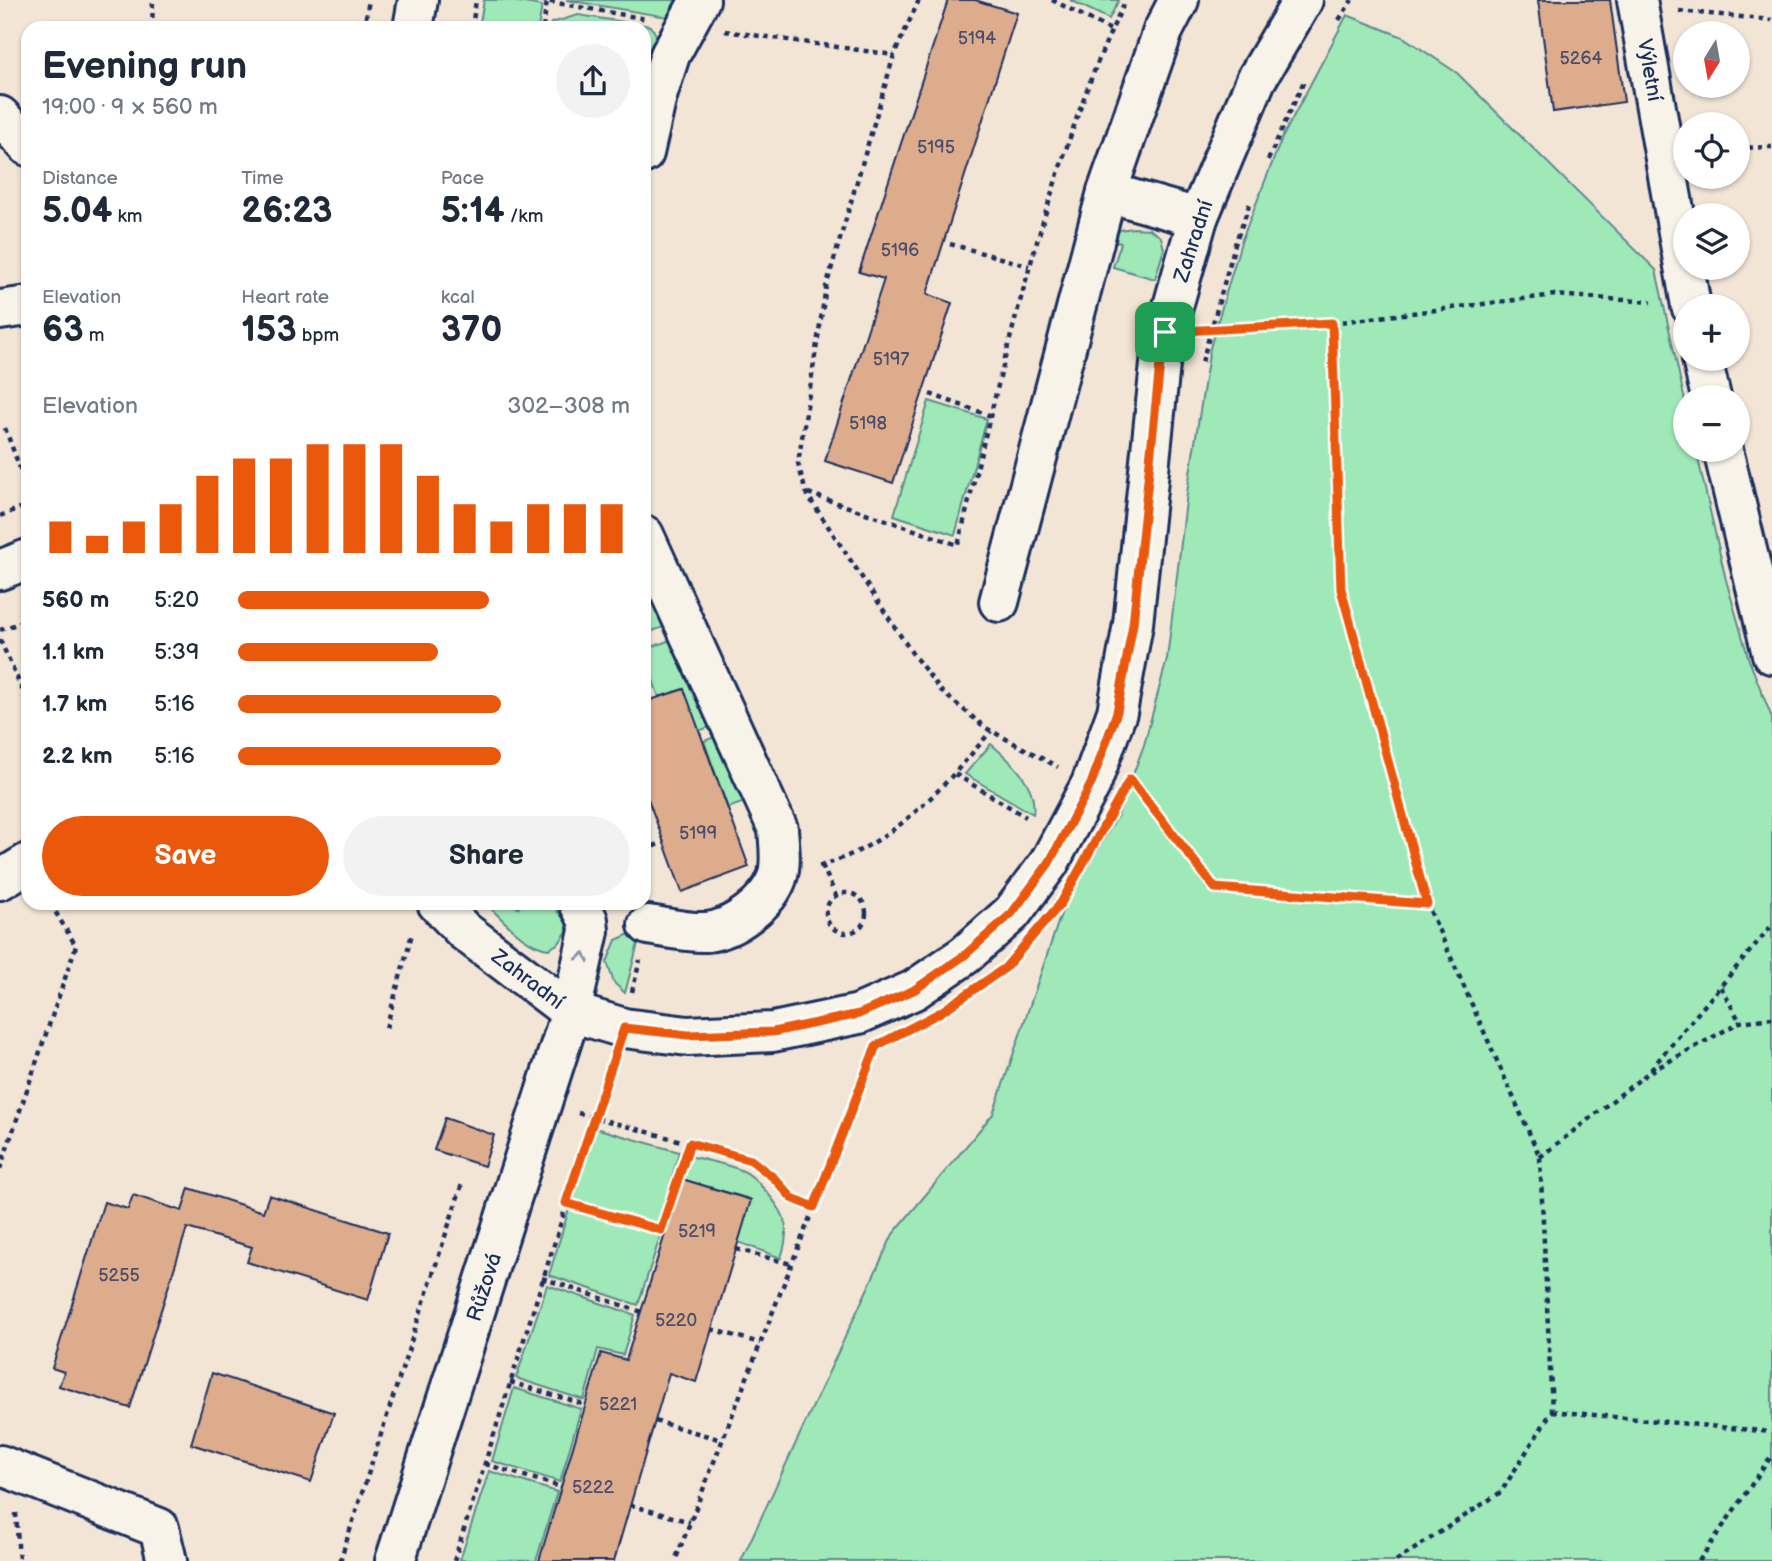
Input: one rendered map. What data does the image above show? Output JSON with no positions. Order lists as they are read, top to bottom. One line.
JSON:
{"streets":{"street":["Výletní","Zahradní","Růžová"]},"crossings":[["Zahradní","Růžová"]],"house_numbers":["5194","5264","5195","5196","5197","5198","5199","5219","5255","5220","5221","5222"],"north":"bottom","page":{"map_buttons":["+","−"],"heading":["Evening run","19:00 · 9 × 560 m"],"stats":[["Distance","5.04 km"],["Time","26:23"],["Pace","5:14 /km"],["Elevation","63 m"],["Heart rate","153 bpm"],["kcal","370"]],"chart":["Elevation","302–308 m"],"list":[{"name":"560 m","note":"5:20"},{"name":"1.1 km","note":"5:39"},{"name":"1.7 km","note":"5:16"},{"name":"2.2 km","note":"5:16"}],"buttons":["Save","Share"]}}
